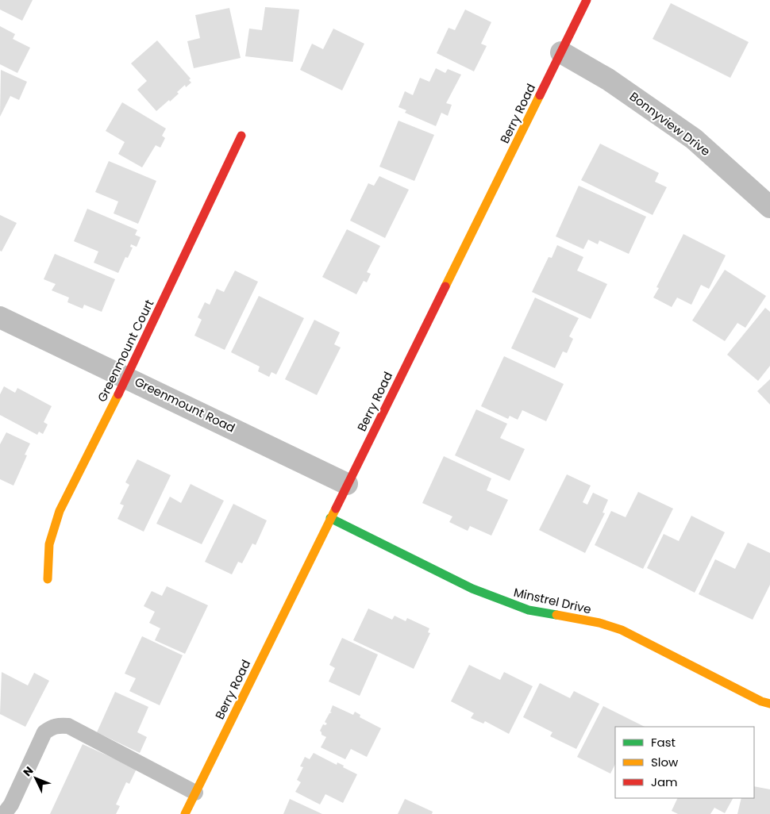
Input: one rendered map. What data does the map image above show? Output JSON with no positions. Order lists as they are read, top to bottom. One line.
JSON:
{"streets":{"street":["Berry Road","Bonnyview Drive","Greenmount Court","Greenmount Road","Minstrel Drive"]},"crossings":[["Berry Road","Bonnyview Drive"],["Berry Road","Greenmount Road"],["Berry Road","Minstrel Drive"],["Greenmount Court","Greenmount Road"]],"legend":["Fast","Slow","Jam"],"north":"top left"}
